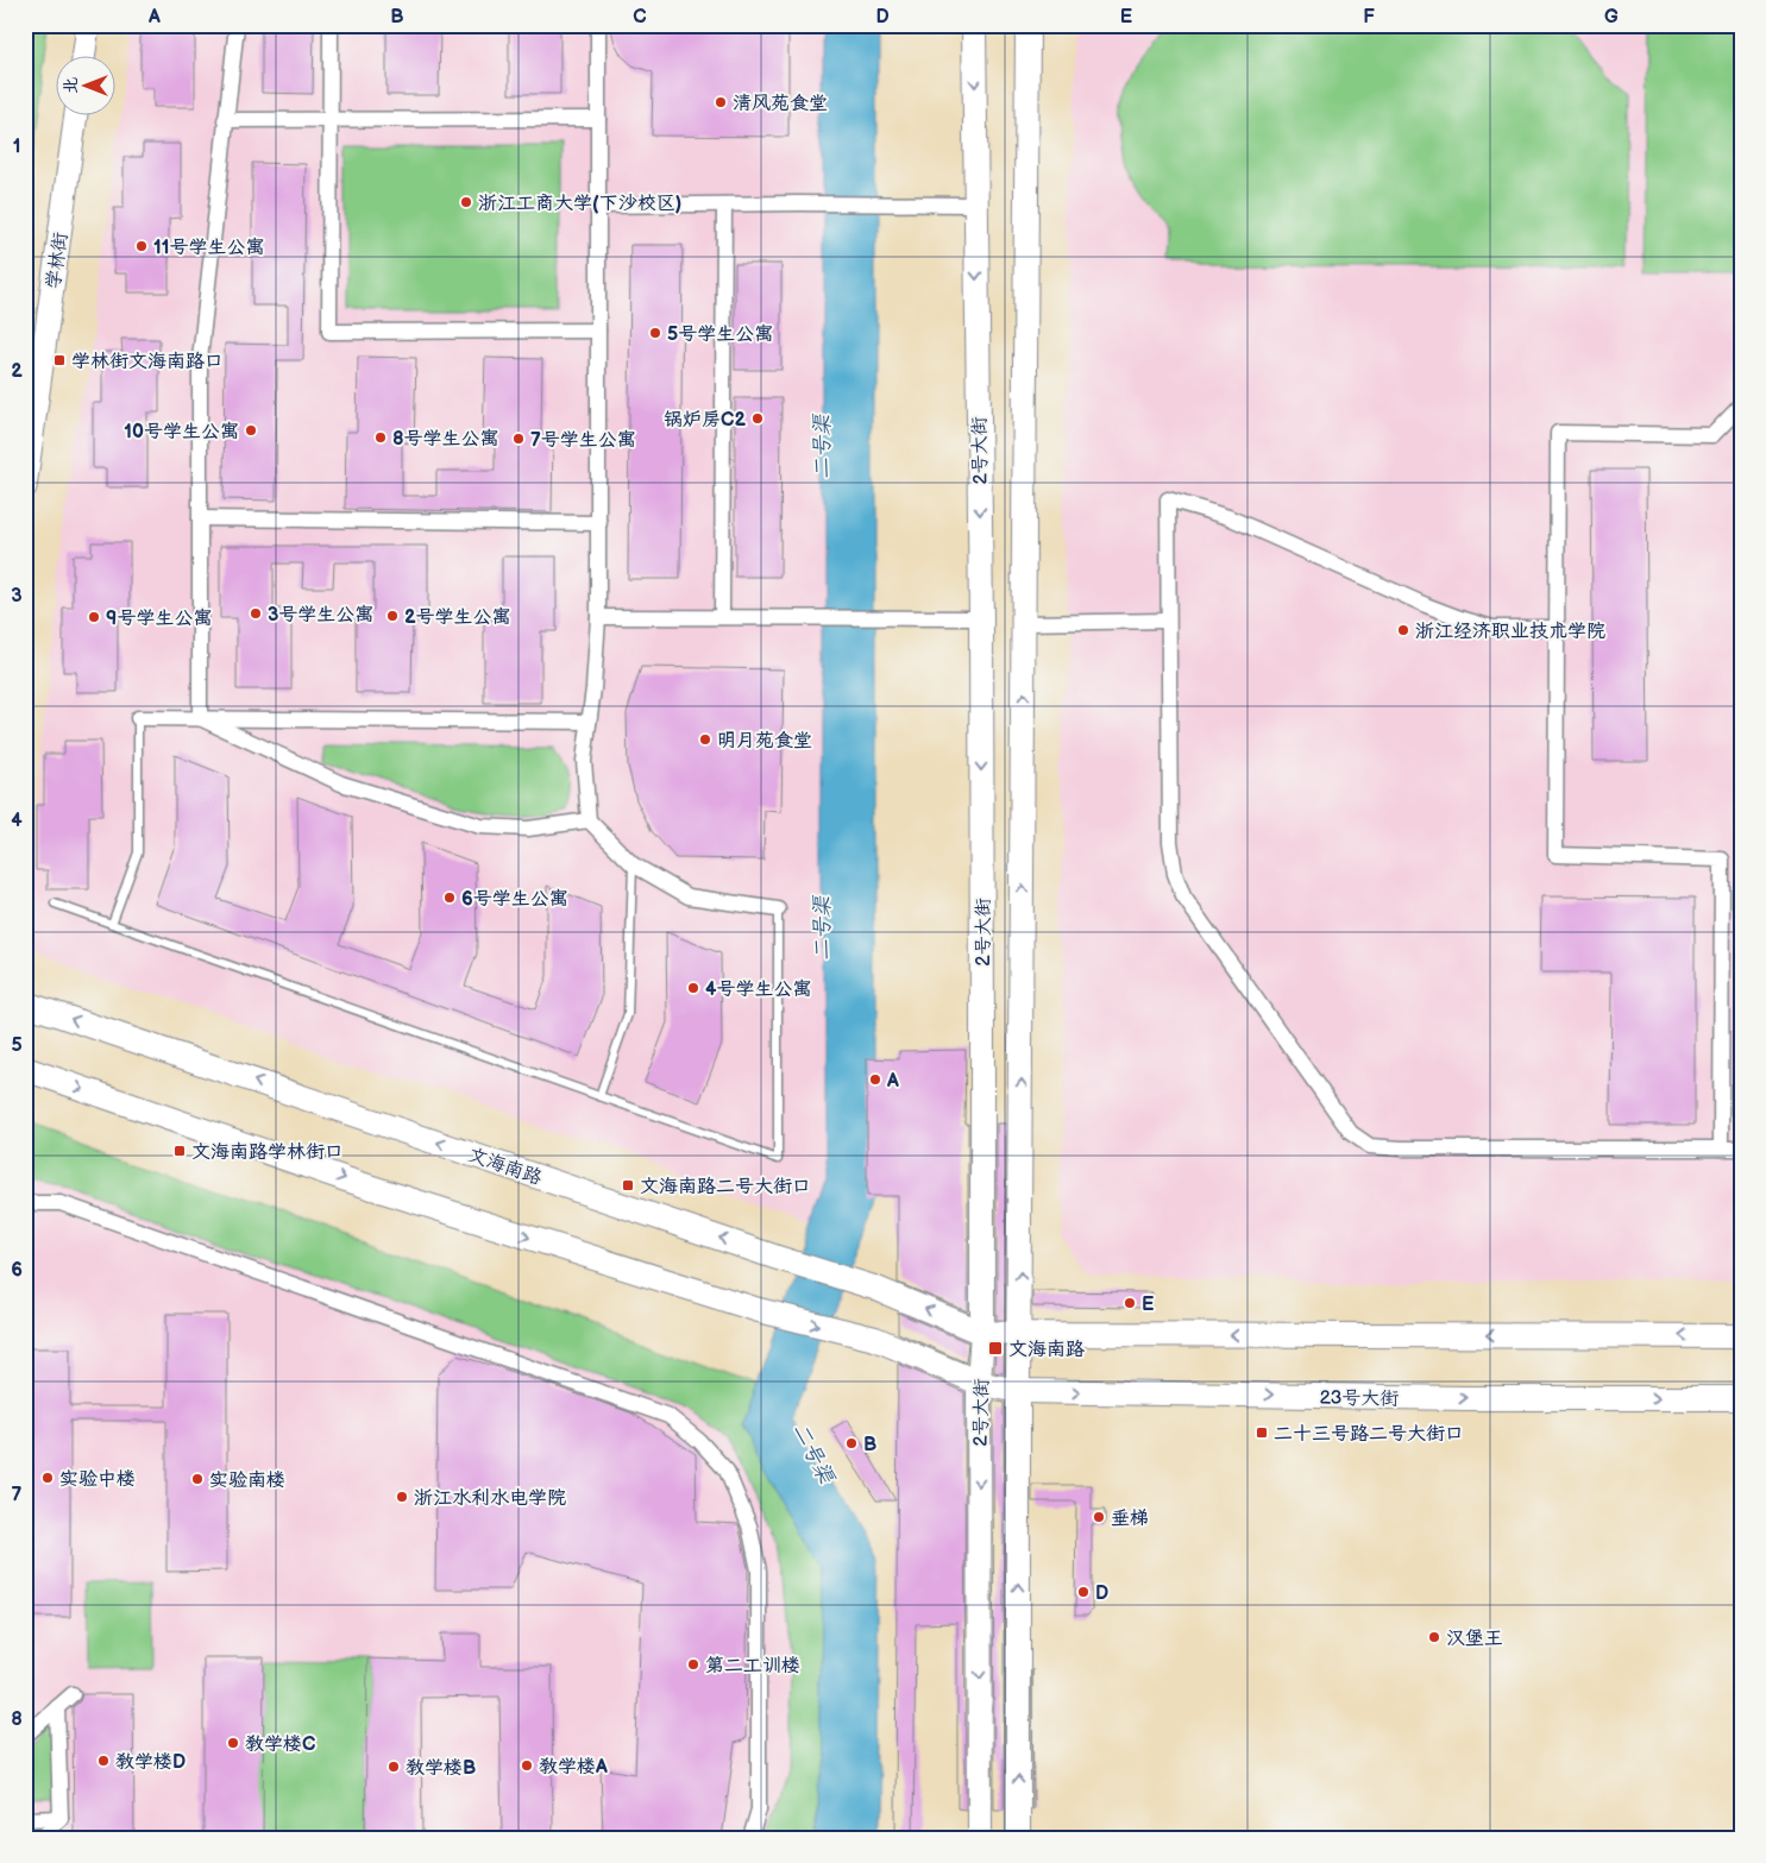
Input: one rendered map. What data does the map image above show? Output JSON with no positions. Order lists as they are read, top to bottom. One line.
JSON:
{"streets":{"main road":["学林街","2号大街","文海南路","23号大街"]},"crossings":[["2号大街","文海南路"],["2号大街","23号大街"]],"water":["二号渠"],"places":{"other":["清风苑食堂","浙江工商大学(下沙校区)","11号学生公寓","5号学生公寓","锅炉房C2","10号学生公寓","8号学生公寓","7号学生公寓","3号学生公寓","2号学生公寓","9号学生公寓","浙江经济职业技术学院","明月苑食堂","6号学生公寓","4号学生公寓","A","E","B","实验中楼","实验南楼","浙江水利水电学院","垂梯","D","汉堡王","第二工训楼","教学楼C","教学楼D","教学楼A","教学楼B"],"transit":["学林街文海南路口","文海南路学林街口","文海南路二号大街口","文海南路","二十三号路二号大街口"]},"north":"left","grid":{"columns":["A","B","C","D","E","F","G"],"rows":["1","2","3","4","5","6","7","8"]}}
